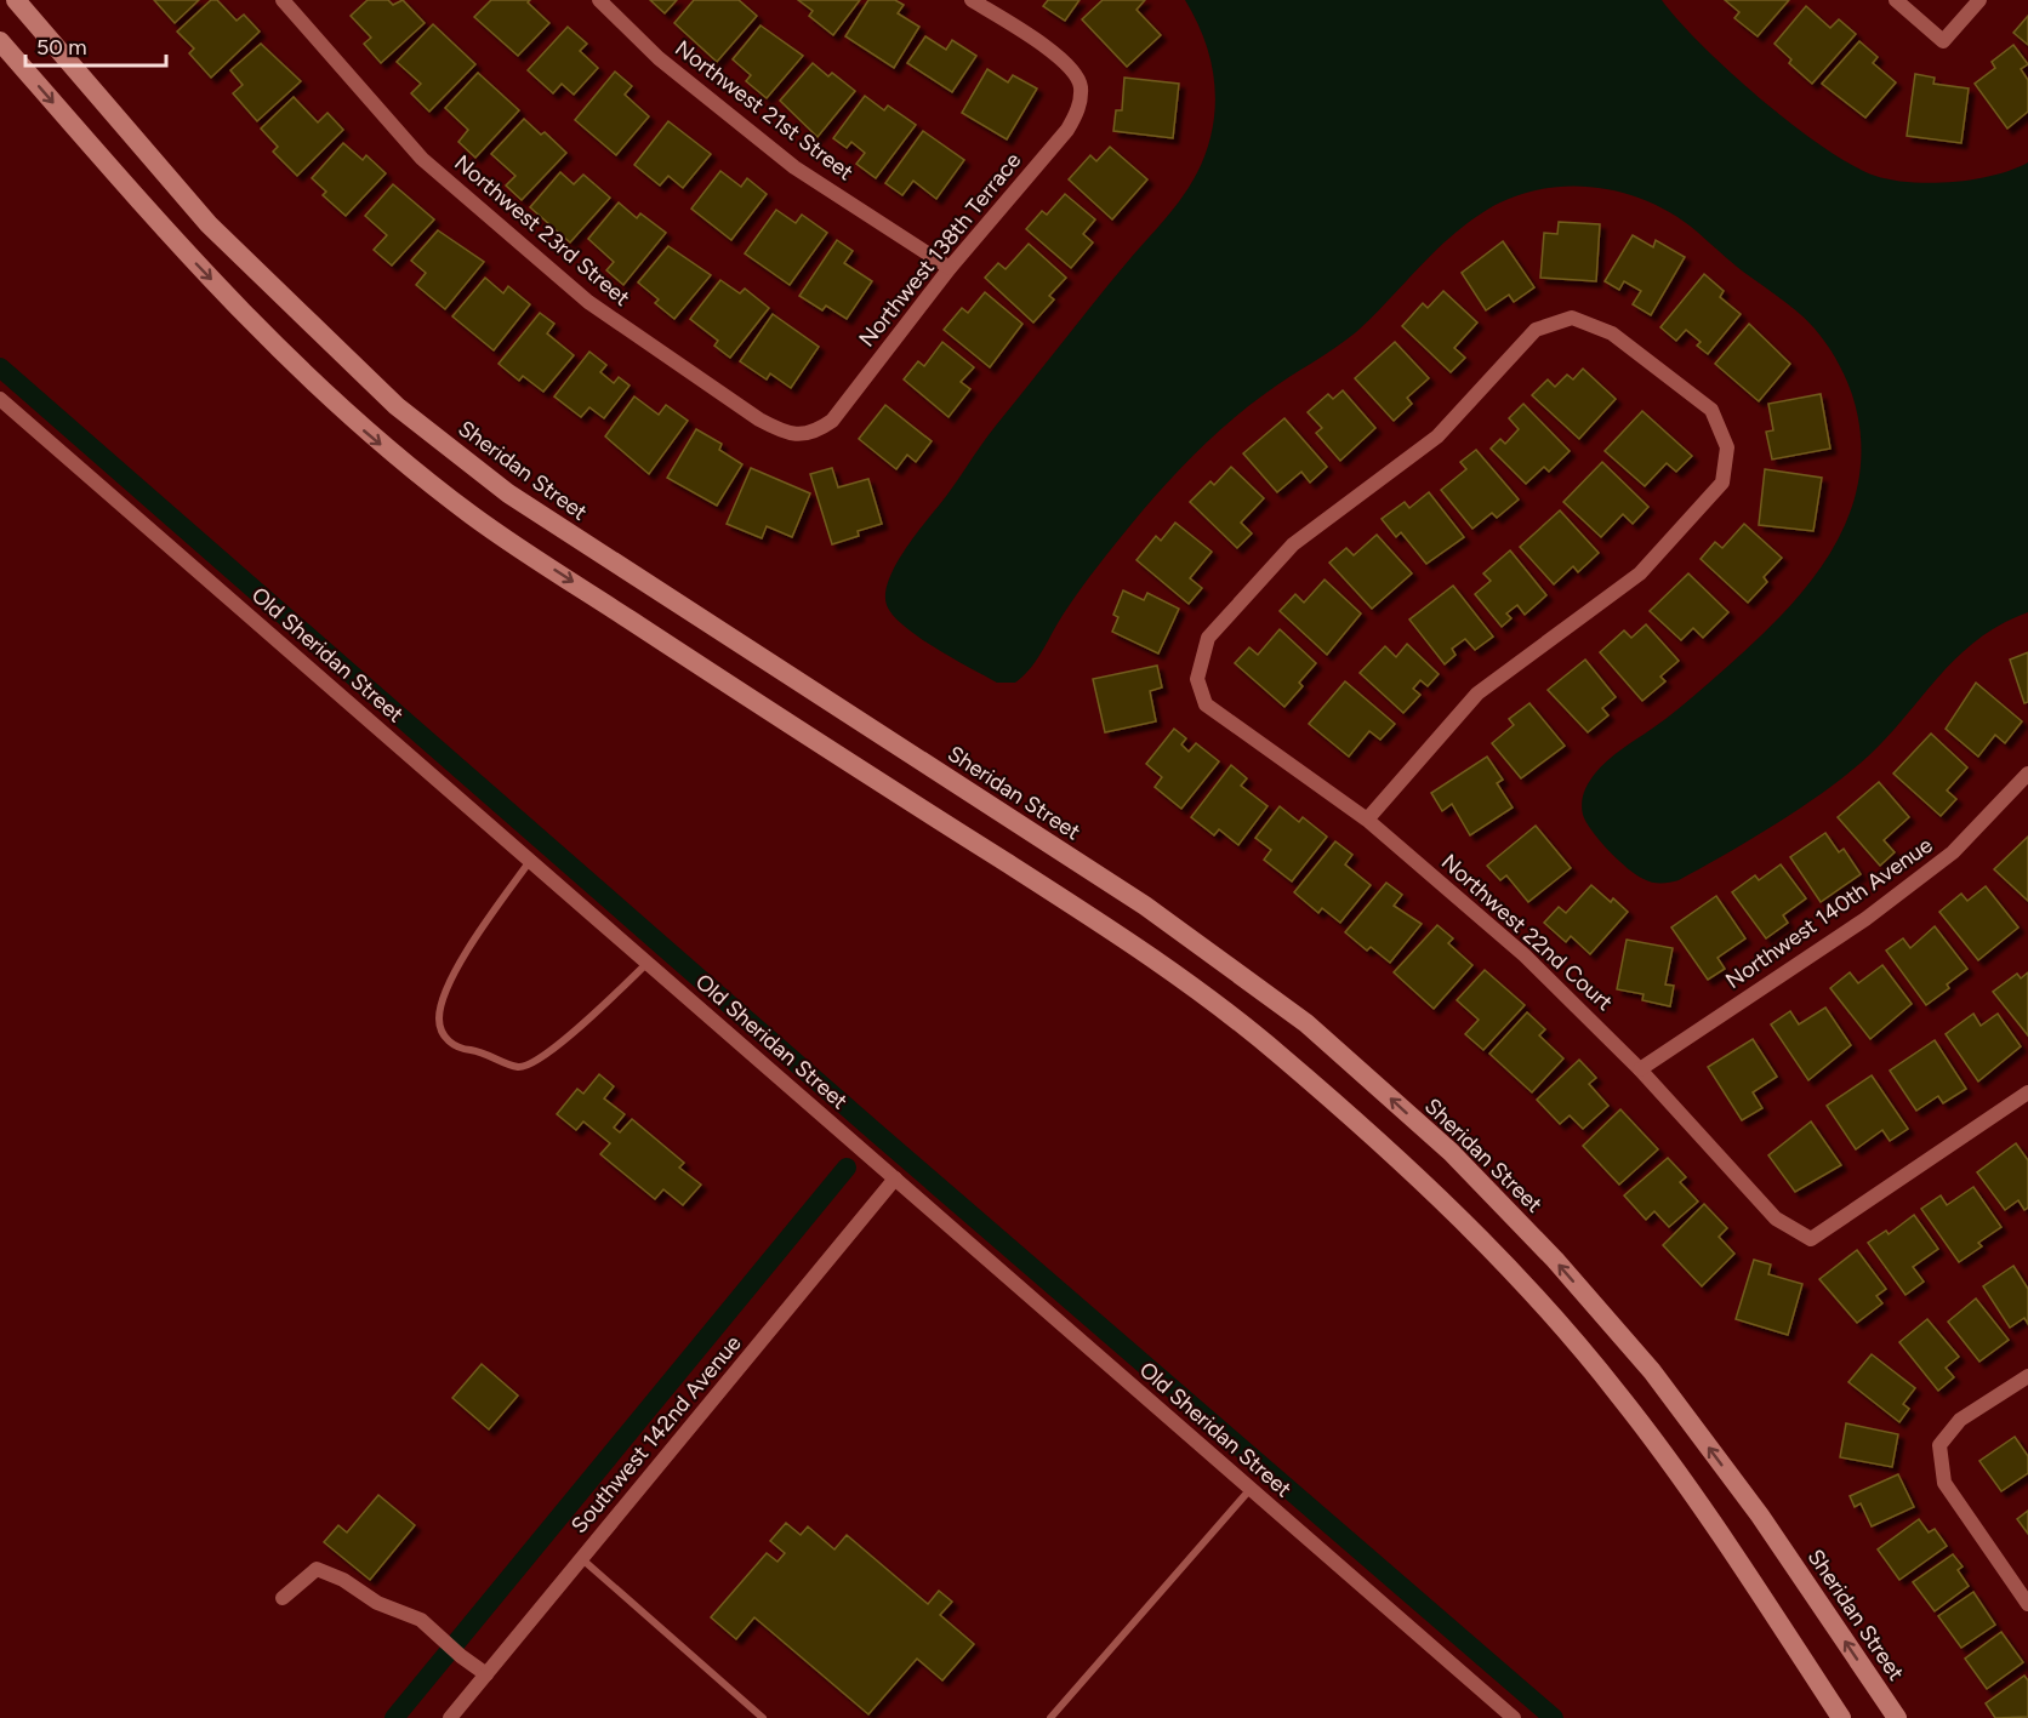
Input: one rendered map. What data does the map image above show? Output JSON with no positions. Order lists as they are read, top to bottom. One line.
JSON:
{"streets":{"main road":["Sheridan Street"],"street":["Northwest 21st Street","Northwest 23rd Street","Northwest 138th Terrace","Old Sheridan Street","Northwest 140th Avenue","Northwest 22nd Court","Southwest 142nd Avenue"]},"crossings":[["Northwest 21st Street","Northwest 138th Terrace"],["Northwest 23rd Street","Northwest 138th Terrace"],["Old Sheridan Street","Southwest 142nd Avenue"],["Northwest 140th Avenue","Northwest 22nd Court"]],"scale_bar":"50 m"}
